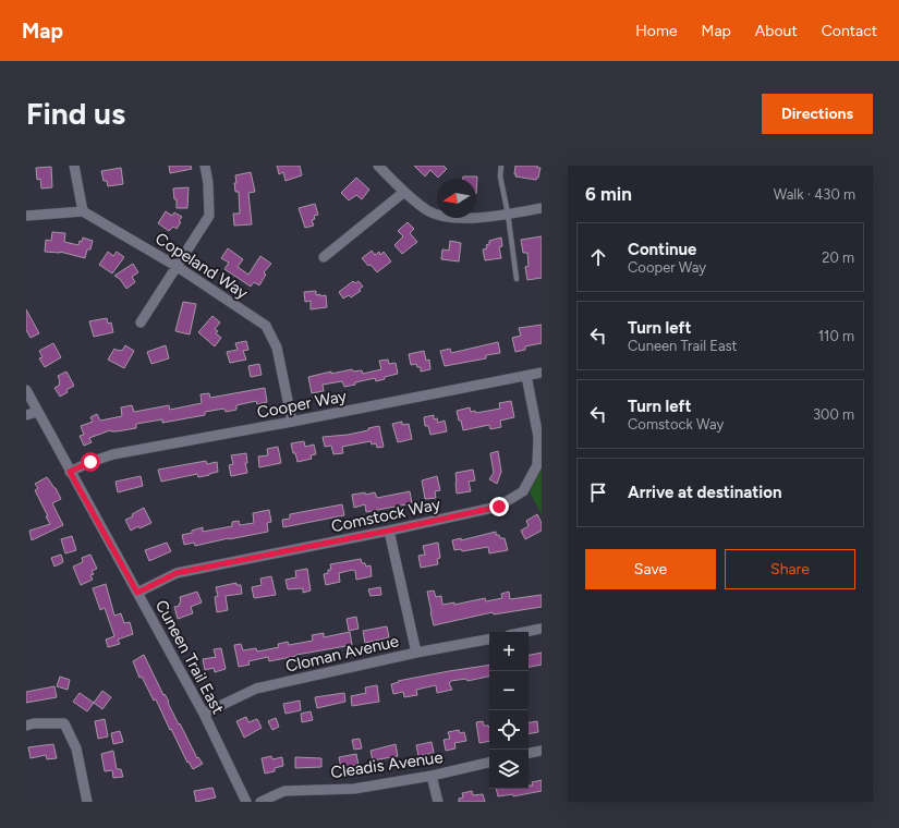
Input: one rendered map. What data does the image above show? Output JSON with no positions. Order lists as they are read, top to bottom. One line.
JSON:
{"streets":{"street":["Copeland Way","Cooper Way","Comstock Way","Cloman Avenue","Cuneen Trail East","Cleadis Avenue"]},"crossings":[["Copeland Way","Cooper Way"],["Cooper Way","Comstock Way"],["Cooper Way","Cuneen Trail East"],["Comstock Way","Cuneen Trail East"],["Cloman Avenue","Cuneen Trail East"]],"north":"left","page":{"header":"Map","nav":["Home","Map","About","Contact"],"buttons":["Directions",["Save","Share"]],"title":"Find us","heading":["6 min","Walk · 430 m"],"list":[["Continue","Cooper Way","20 m"],["Turn left","Cuneen Trail East","110 m"],["Turn left","Comstock Way","300 m"],"Arrive at destination"],"map_buttons":["+","−"]}}
